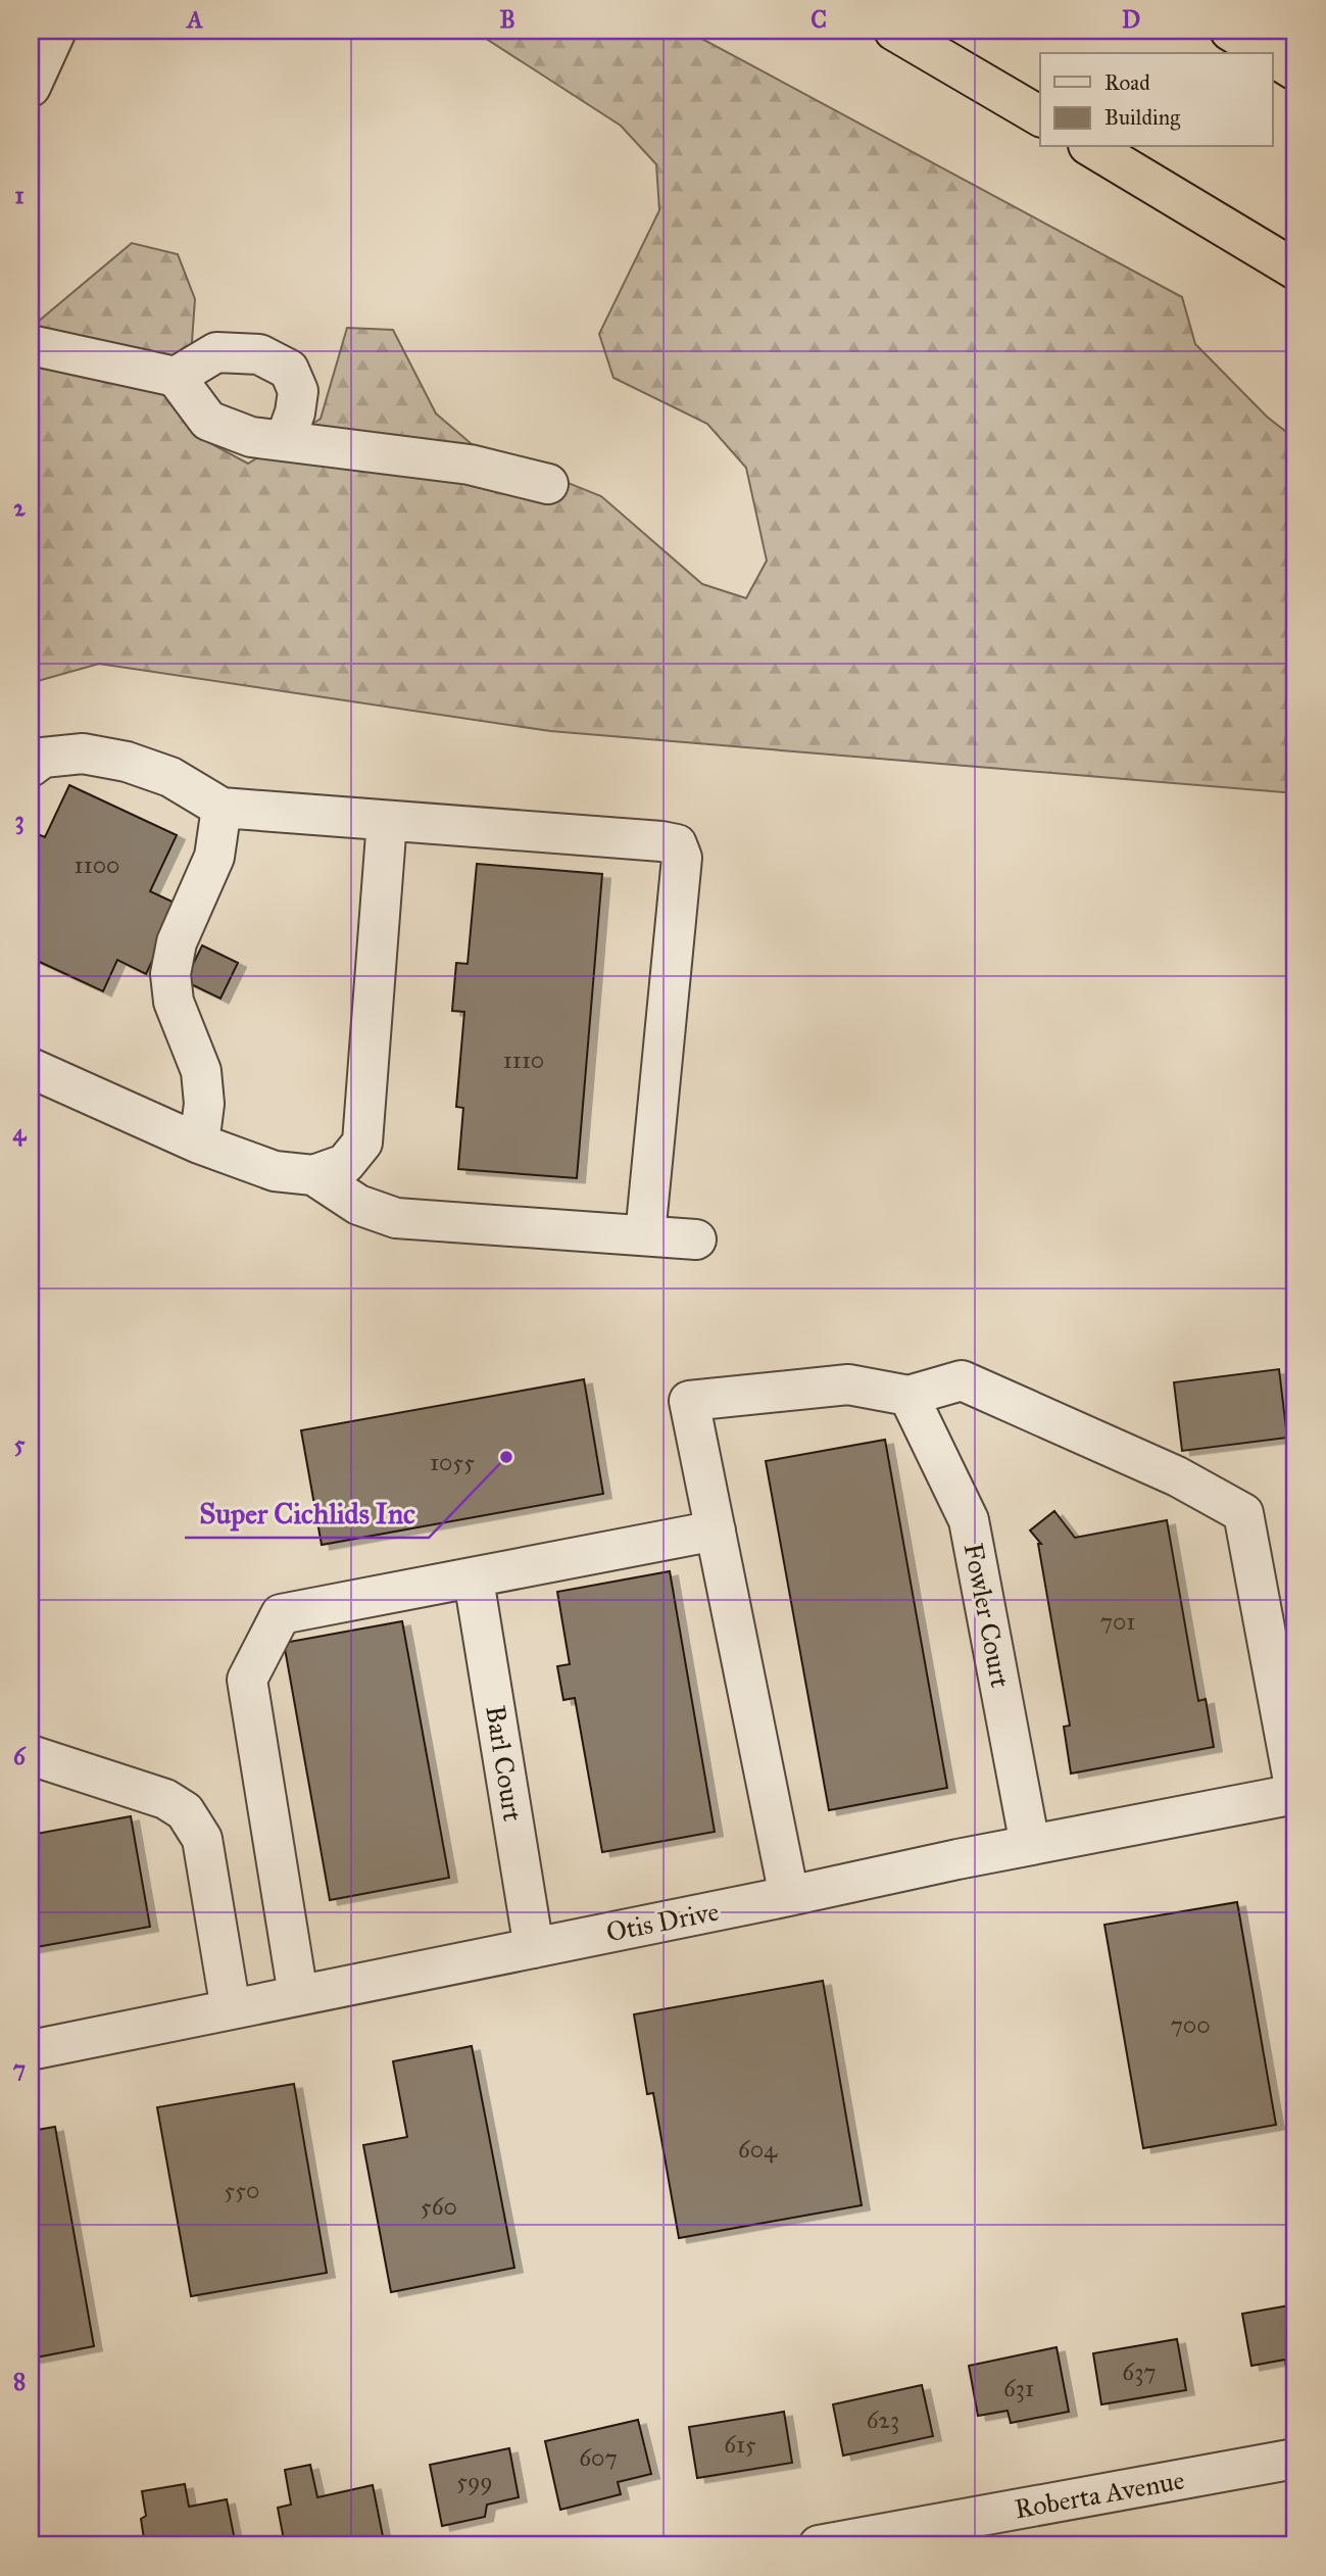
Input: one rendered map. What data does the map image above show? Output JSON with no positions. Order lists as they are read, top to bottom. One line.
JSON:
{"streets":{"street":["Fowler Court","Barl Court","Otis Drive","Roberta Avenue"]},"crossings":[["Fowler Court","Otis Drive"],["Barl Court","Otis Drive"]],"places":["Super Cichlids Inc"],"house_numbers":["1100","1110","1055","701","700","604","550","560","637","631","623","615","607","599"],"legend":["Road","Building"],"grid":{"columns":["A","B","C","D"],"rows":["1","2","3","4","5","6","7","8"]}}
